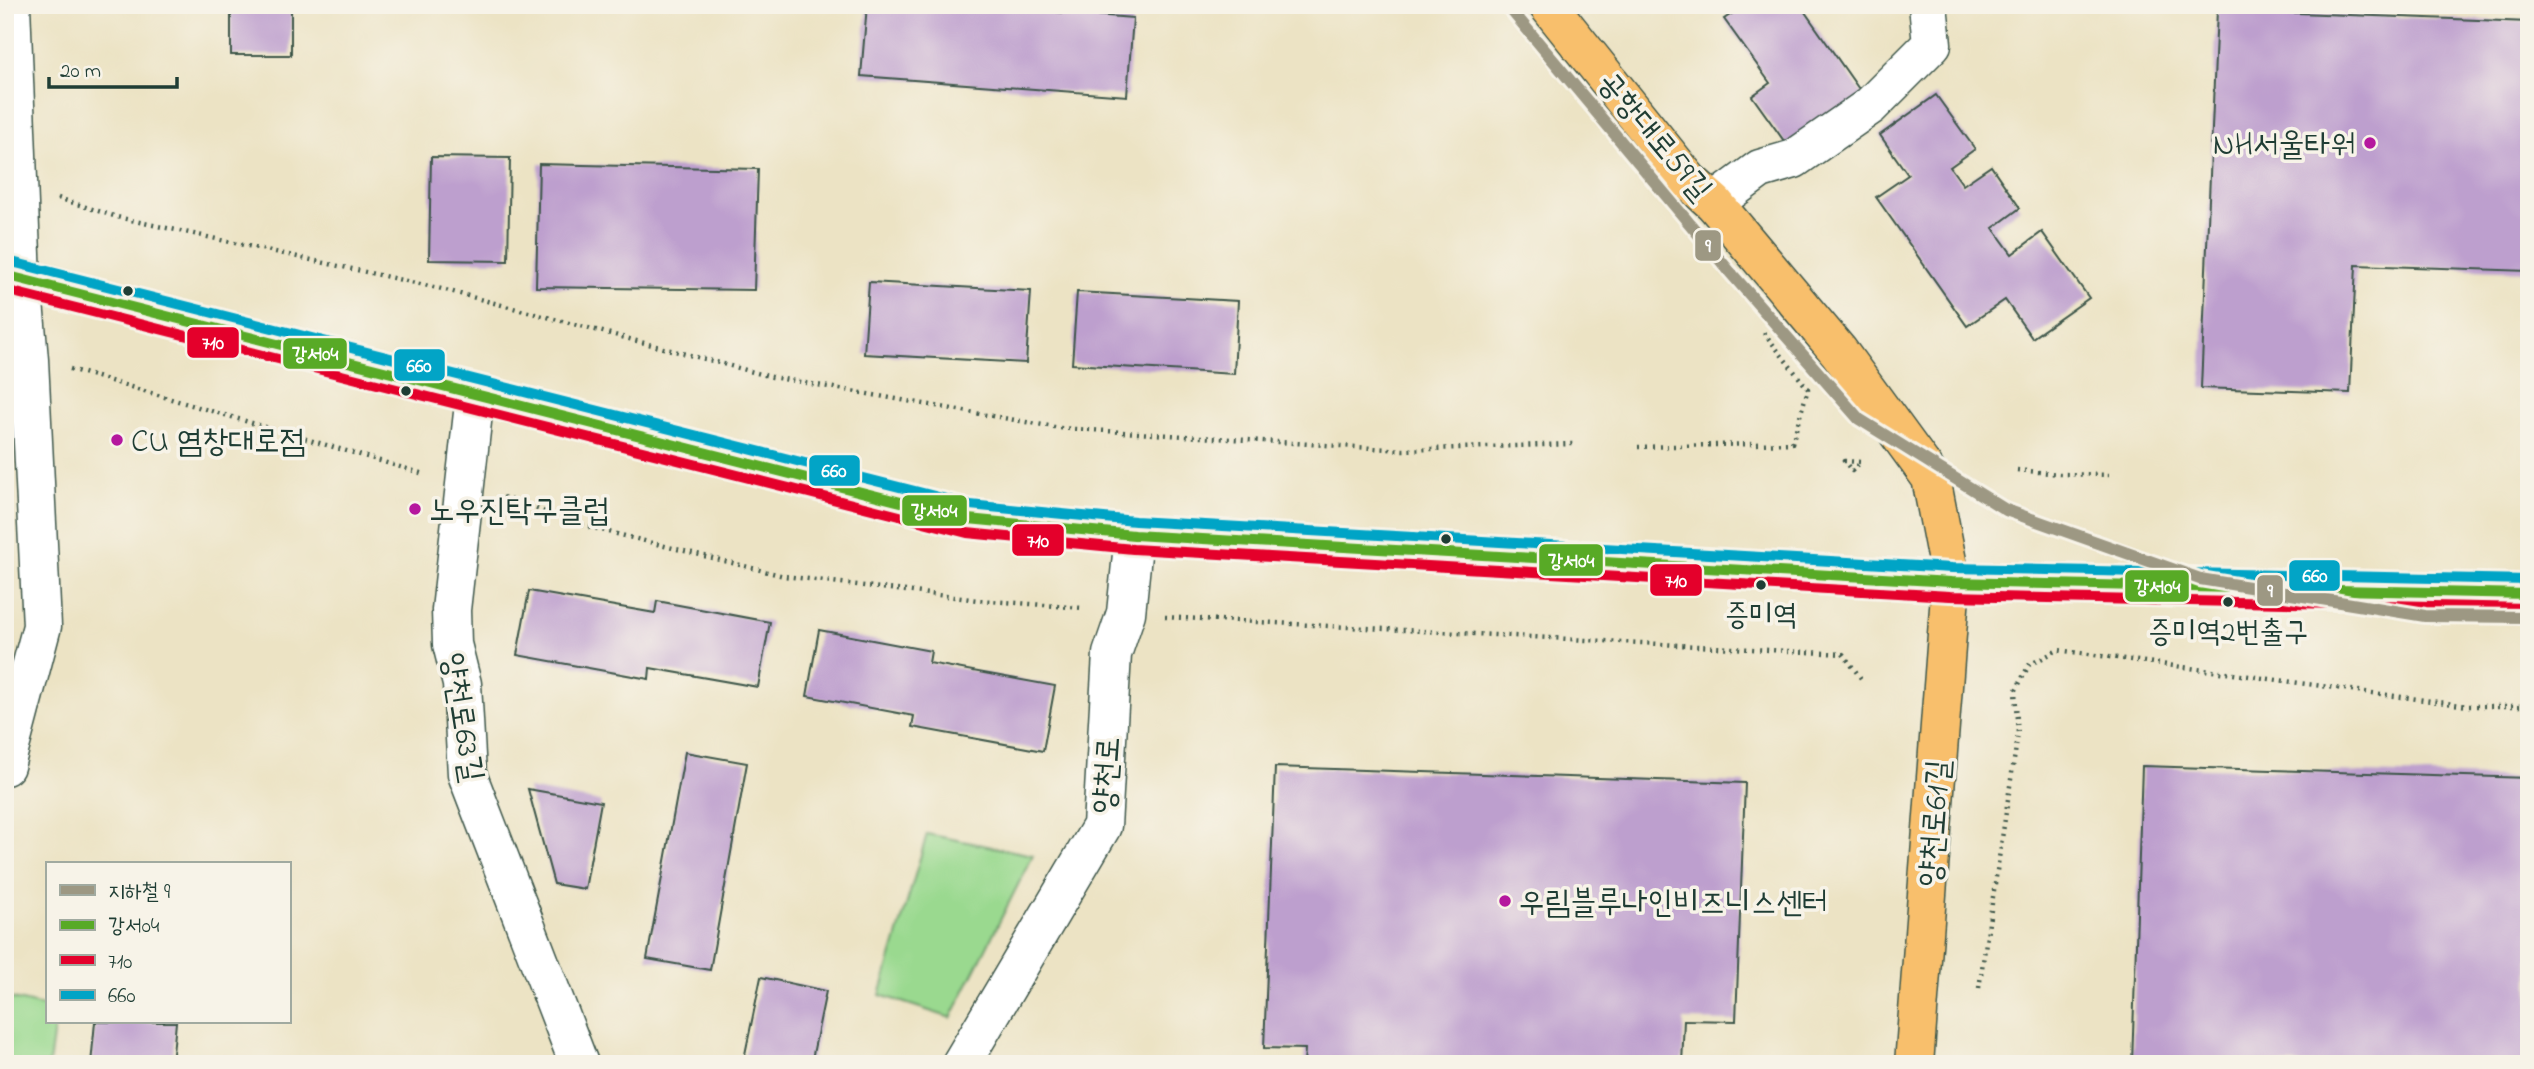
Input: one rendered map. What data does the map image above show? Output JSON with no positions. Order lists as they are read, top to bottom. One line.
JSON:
{"streets":{"main road":["공항대로59길","양천로61길"],"street":["양천로63길","양천로"]},"crossings":[["공항대로59길","양천로61길"]],"places":["NH서울타워","CU 염창대로점","노우진탁구클럽","증미역","증미역2번출구","우림블루나인비즈니스센터"],"lines":["metro line 9","transit line 660","transit line 강서04","transit line 710"],"legend":["지하철 9","강서04","710","660"],"scale_bar":"20 m"}
